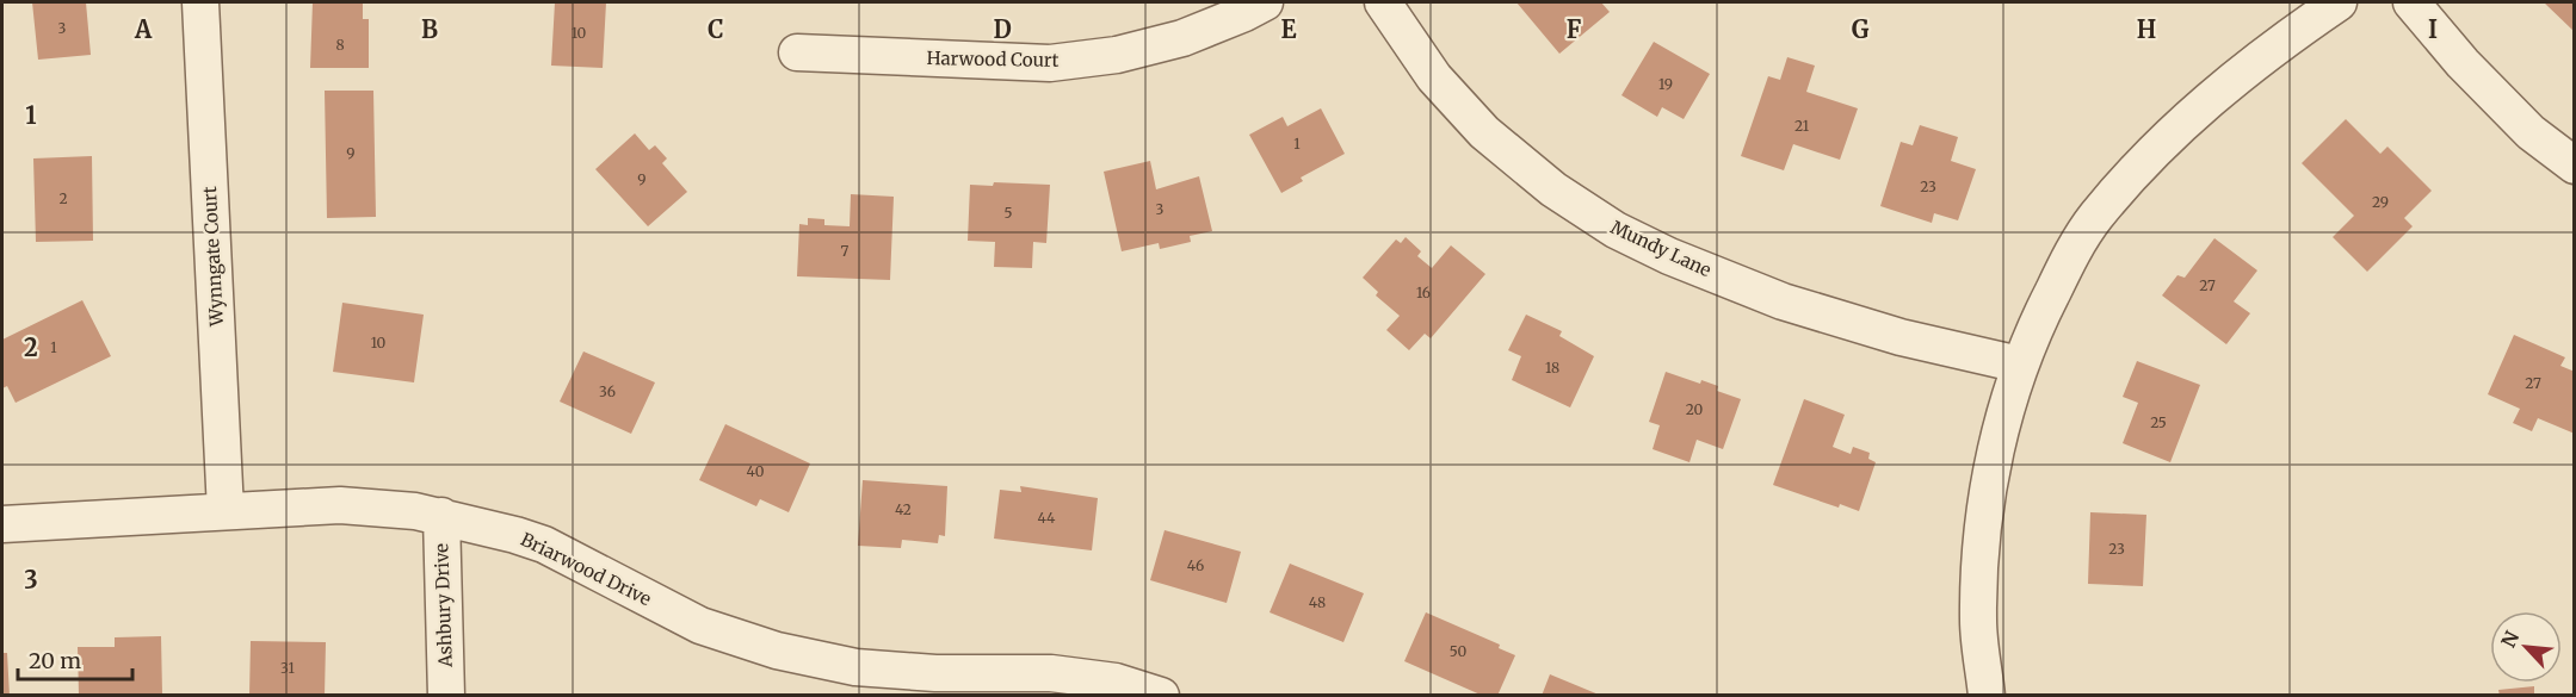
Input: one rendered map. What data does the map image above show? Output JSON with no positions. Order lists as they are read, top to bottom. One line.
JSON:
{"streets":{"street":["Harwood Court","Mundy Lane","Wynngate Court","Briarwood Drive","Ashbury Drive"]},"crossings":[["Wynngate Court","Briarwood Drive"],["Briarwood Drive","Ashbury Drive"]],"house_numbers":["3","10","8","19","21","1","9","9","23","2","29","3","5","7","27","16","10","1","18","27","36","20","25","40","42","44","23","46","48","50","31"],"scale_bar":"20 m","north":"top left","grid":{"columns":["A","B","C","D","E","F","G","H","I"],"rows":["1","2","3"]}}
